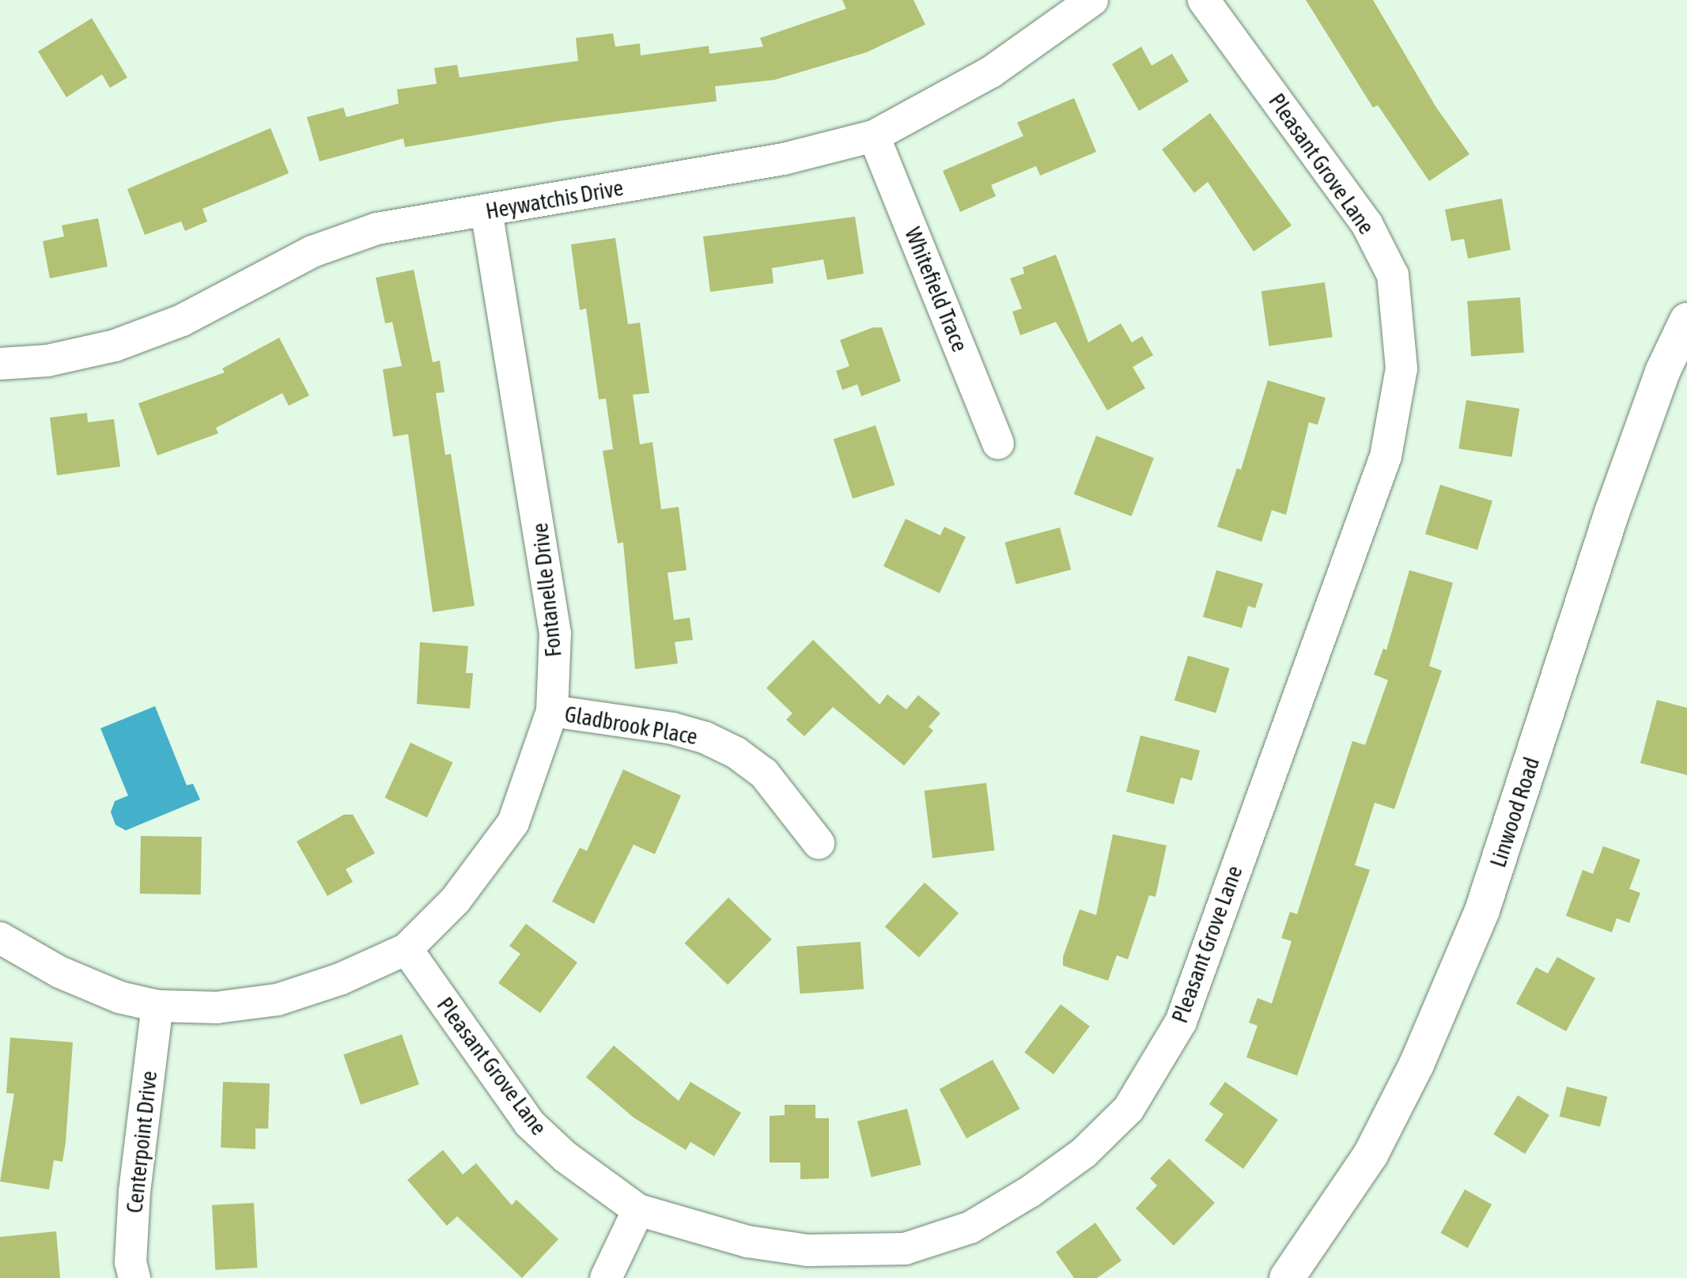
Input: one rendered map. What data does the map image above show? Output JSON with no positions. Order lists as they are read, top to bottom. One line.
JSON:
{"streets":{"street":["Pleasant Grove Lane","Heywatchis Drive","Whitefield Trace","Fontanelle Drive","Gladbrook Place","Linwood Road","Centerpoint Drive"]},"crossings":[["Pleasant Grove Lane","Fontanelle Drive"],["Heywatchis Drive","Whitefield Trace"],["Heywatchis Drive","Fontanelle Drive"],["Fontanelle Drive","Gladbrook Place"],["Fontanelle Drive","Centerpoint Drive"]]}
